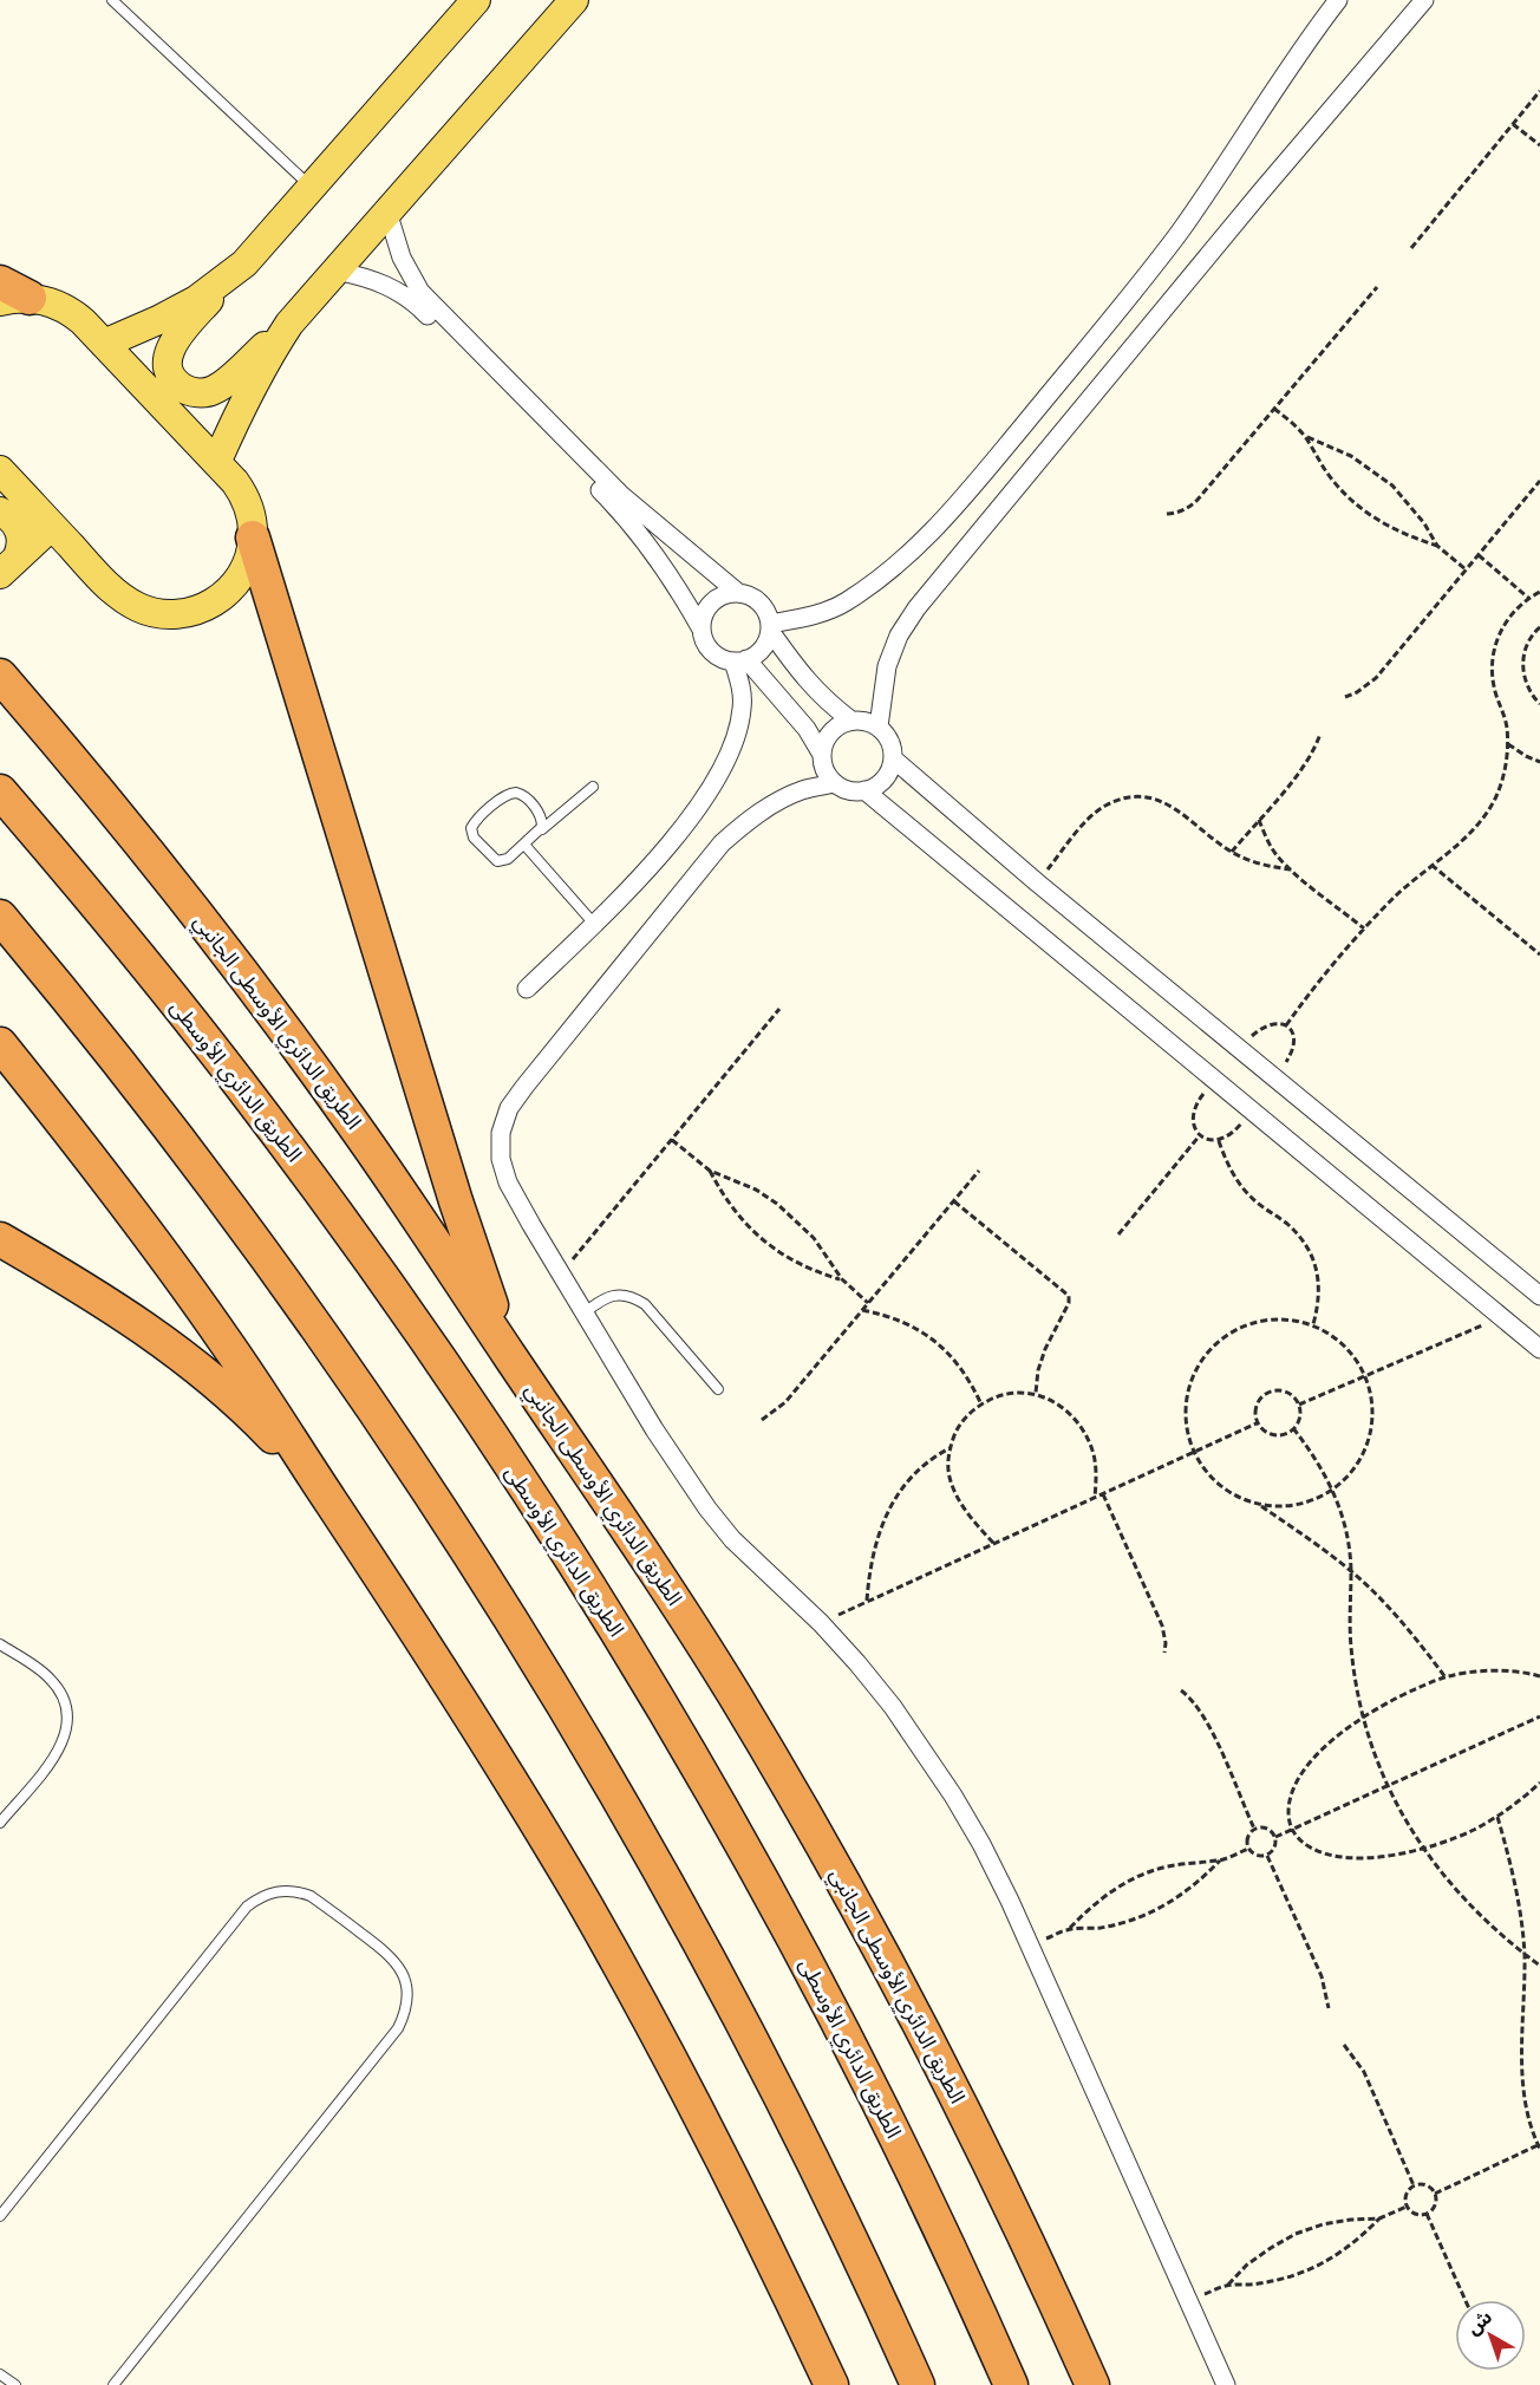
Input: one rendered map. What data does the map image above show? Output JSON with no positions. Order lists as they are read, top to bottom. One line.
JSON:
{"streets":{"highway":["الطريق الدائري الأوسطى الجانبي","الطريق الدائري الأوسطى"]},"north":"top left"}
